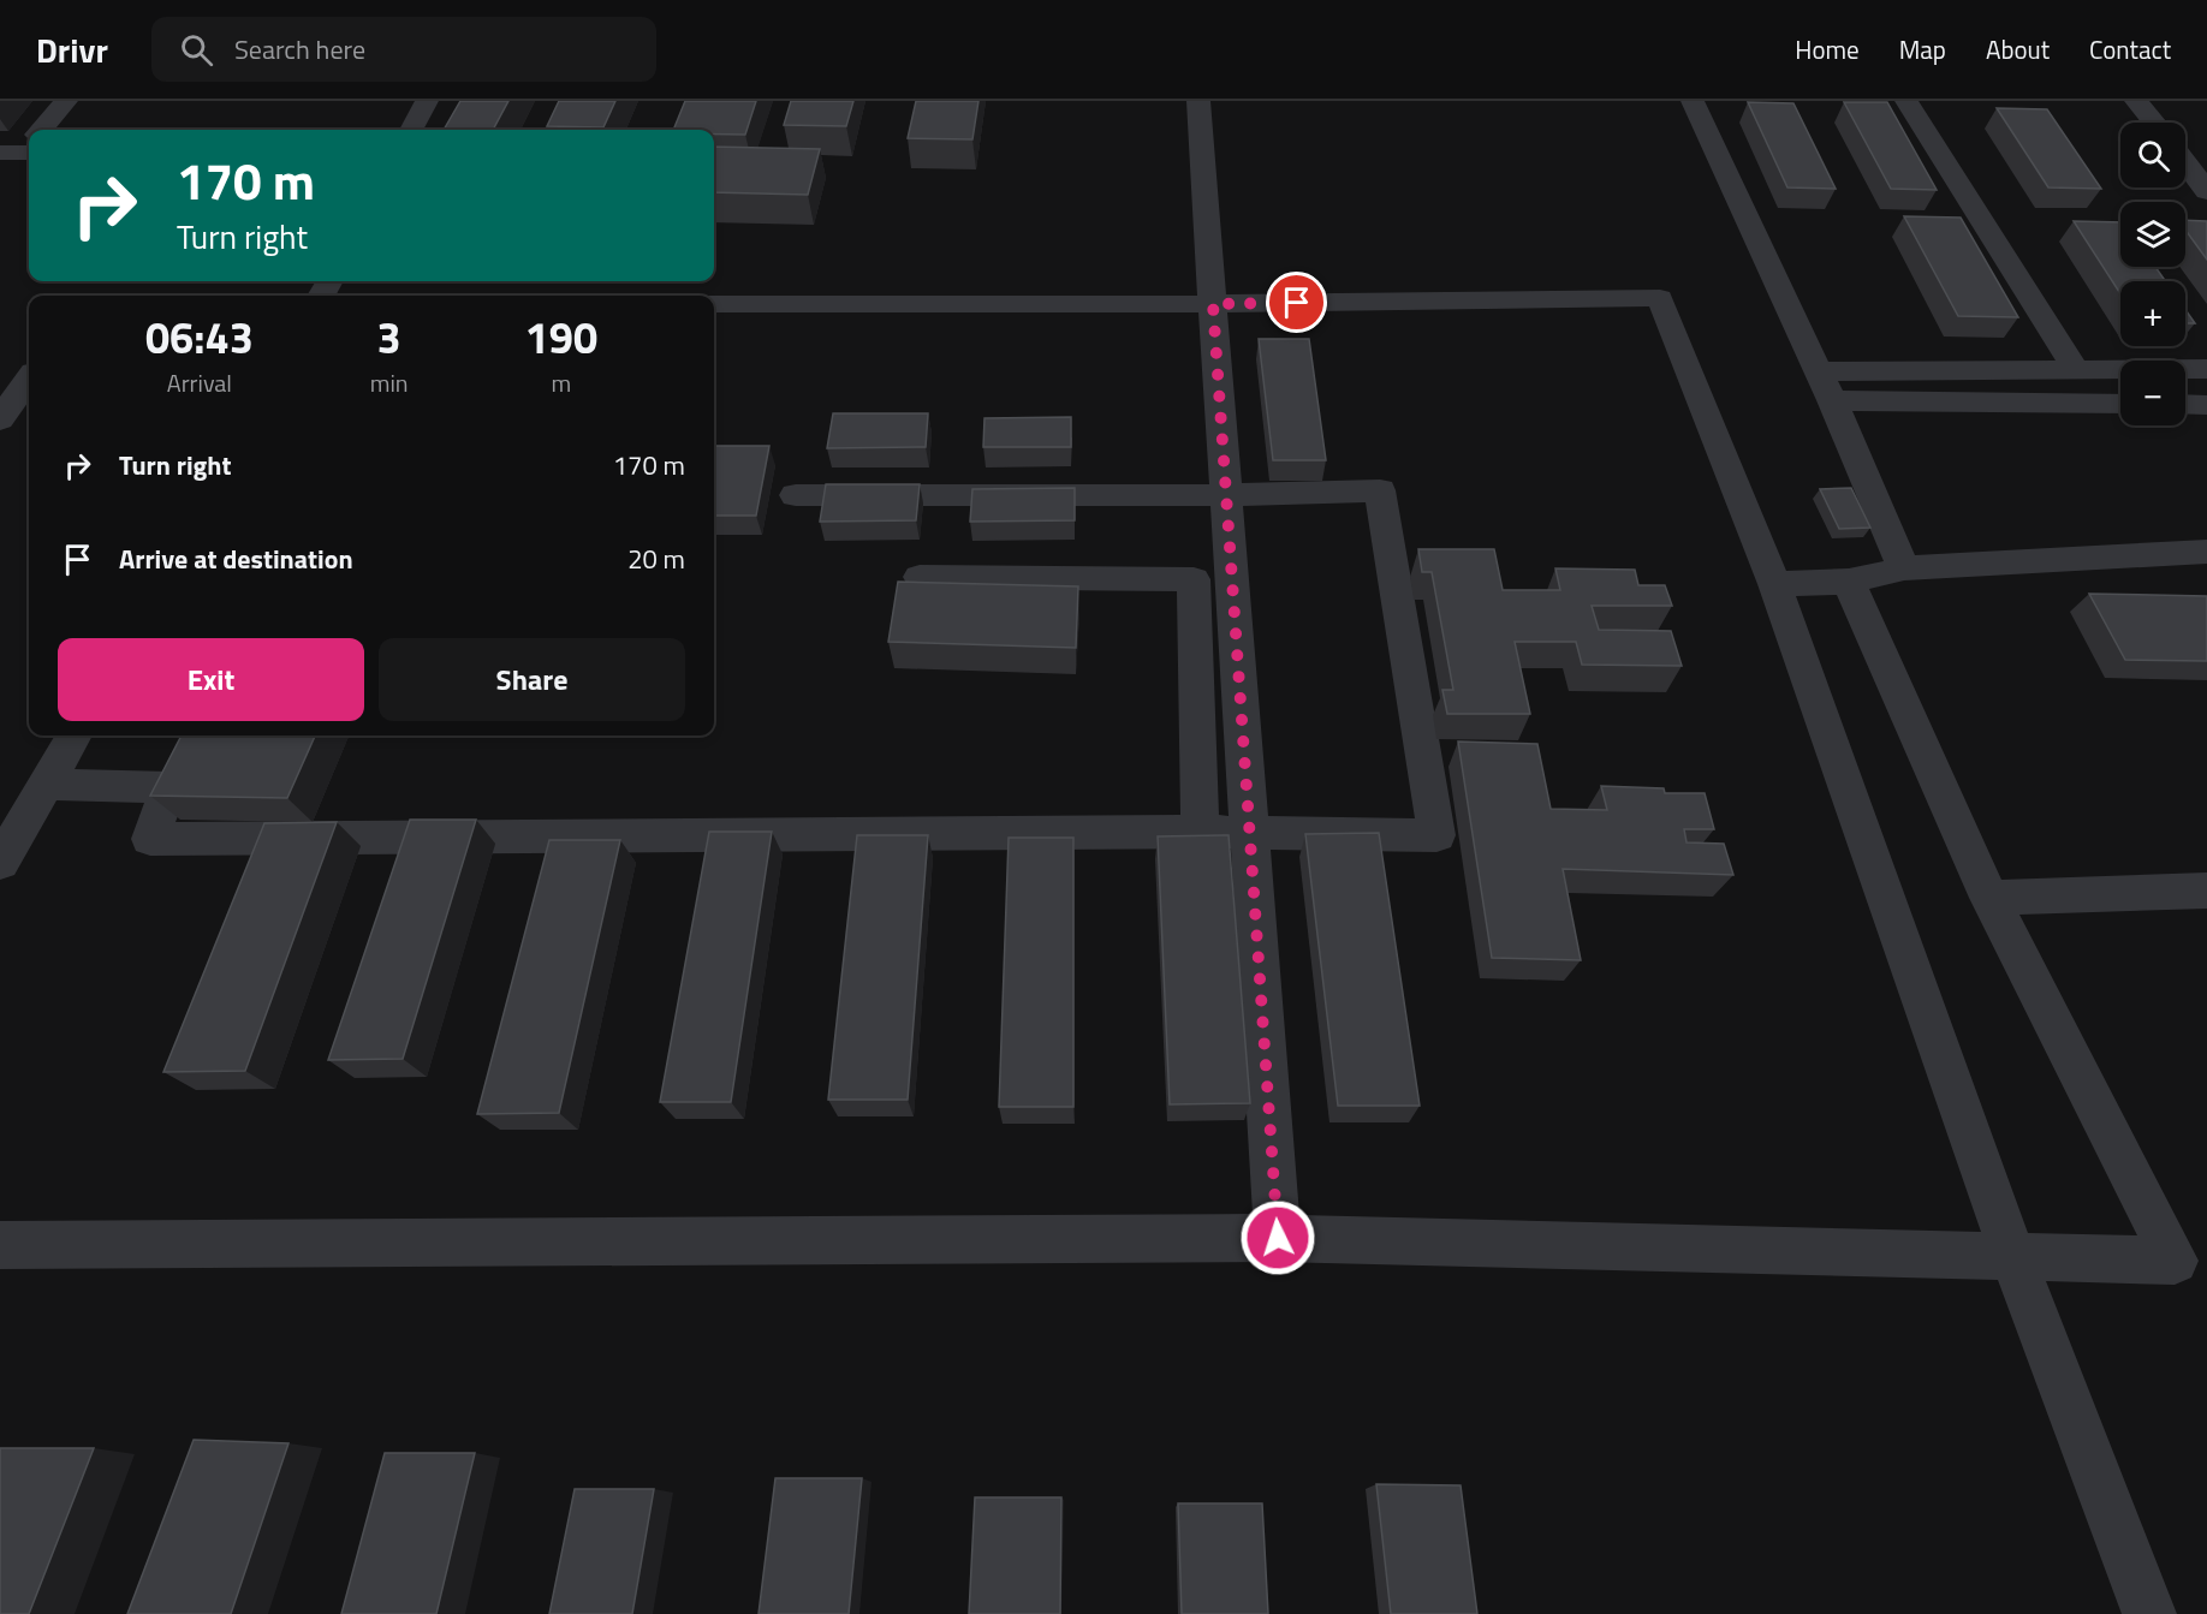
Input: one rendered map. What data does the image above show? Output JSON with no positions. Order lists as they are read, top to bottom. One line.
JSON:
{"page":{"header":"Drivr","search":"Search here","nav":["Home","Map","About","Contact"],"map_buttons":["+","−"],"turn":["170 m","Turn right"],"eta":["06:43","Arrival","3","min","190","m"],"list":[{"name":"Turn right","value":"170 m"},{"name":"Arrive at destination","value":"20 m"}],"buttons":["Exit","Share"]}}
